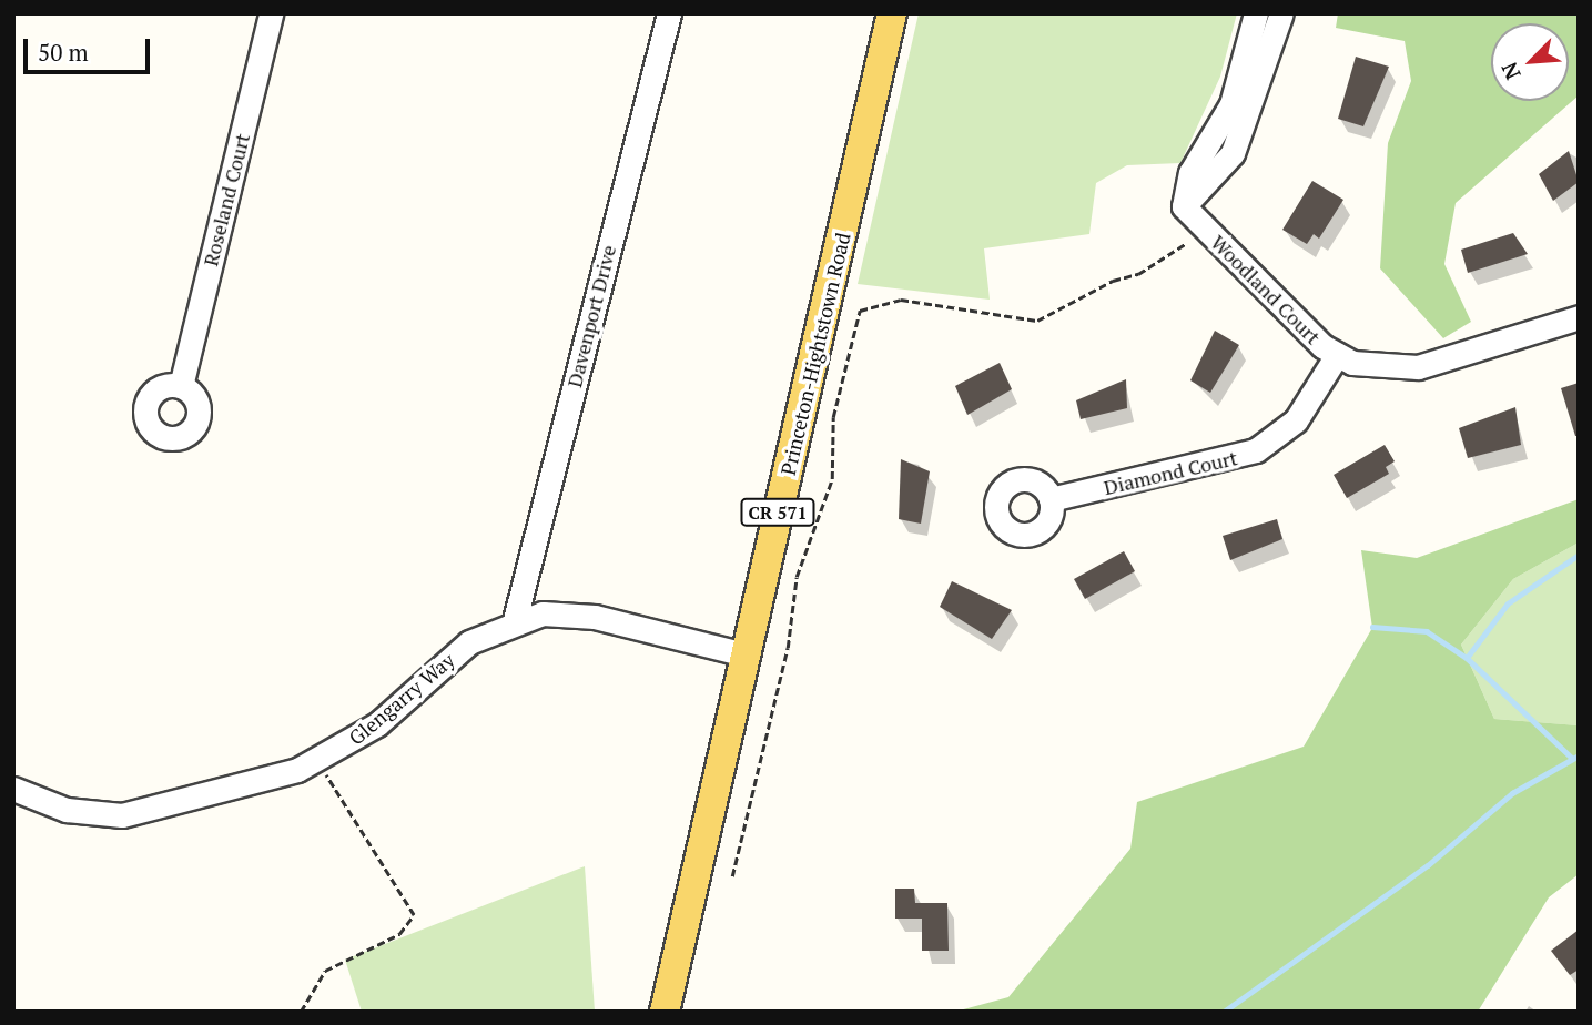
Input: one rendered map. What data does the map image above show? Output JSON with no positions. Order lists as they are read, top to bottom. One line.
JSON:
{"streets":{"main road":["Princeton-Hightstown Road","CR 571"],"street":["Roseland Court","Woodland Court","Davenport Drive","Diamond Court","Glengarry Way"]},"crossings":[["Woodland Court","Diamond Court"],["Davenport Drive","Glengarry Way"],["Princeton-Hightstown Road","Glengarry Way"]],"scale_bar":"50 m","north":"bottom left"}
